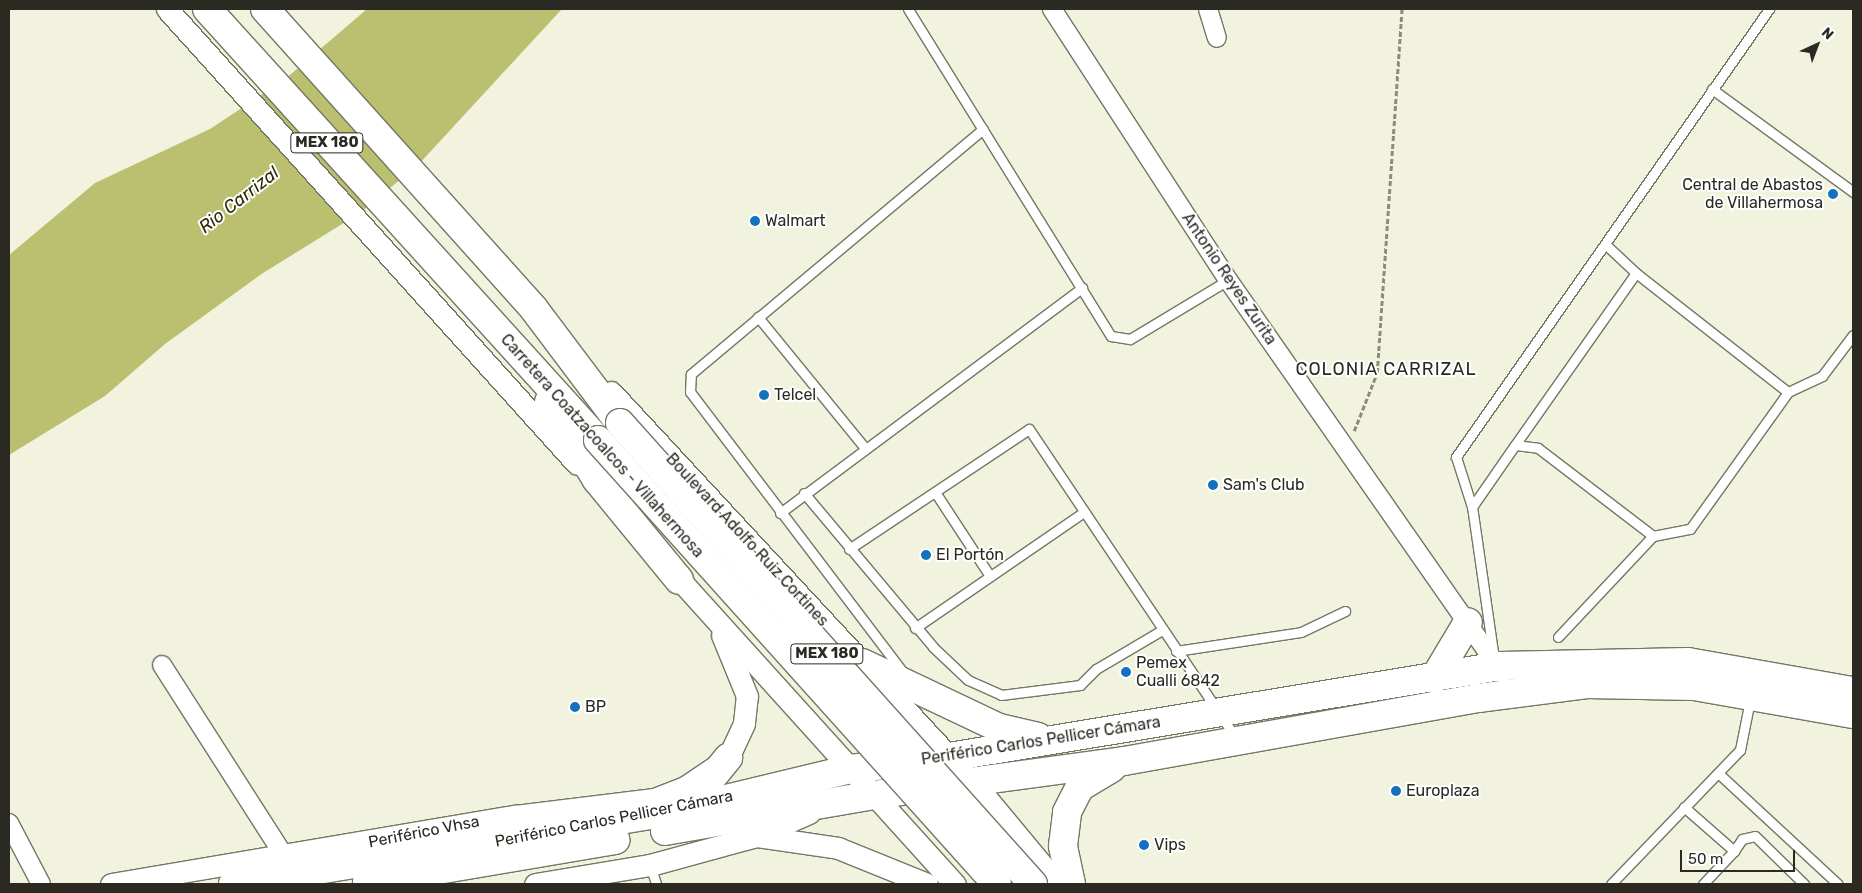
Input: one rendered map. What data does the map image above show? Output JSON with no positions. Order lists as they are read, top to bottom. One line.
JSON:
{"streets":{"main road":["MEX 180","Carretera Coatzacoalcos - Villahermosa","Periférico Carlos Pellicer Cámara"],"street":["Antonio Reyes Zurita","Boulevard Adolfo Ruiz Cortines","Periférico Vhsa"]},"crossings":[["Antonio Reyes Zurita","Periférico Carlos Pellicer Cámara"],["Carretera Coatzacoalcos - Villahermosa","Boulevard Adolfo Ruiz Cortines"],["Boulevard Adolfo Ruiz Cortines","Periférico Carlos Pellicer Cámara"]],"districts":["COLONIA CARRIZAL"],"water":["Rio Carrizal"],"places":["Central de Abastos de Villahermosa","Walmart","Telcel","Sam's Club","El Portón","Pemex Cualli 6842","BP","Europlaza","Vips"],"scale_bar":"50 m","north":"top right"}
